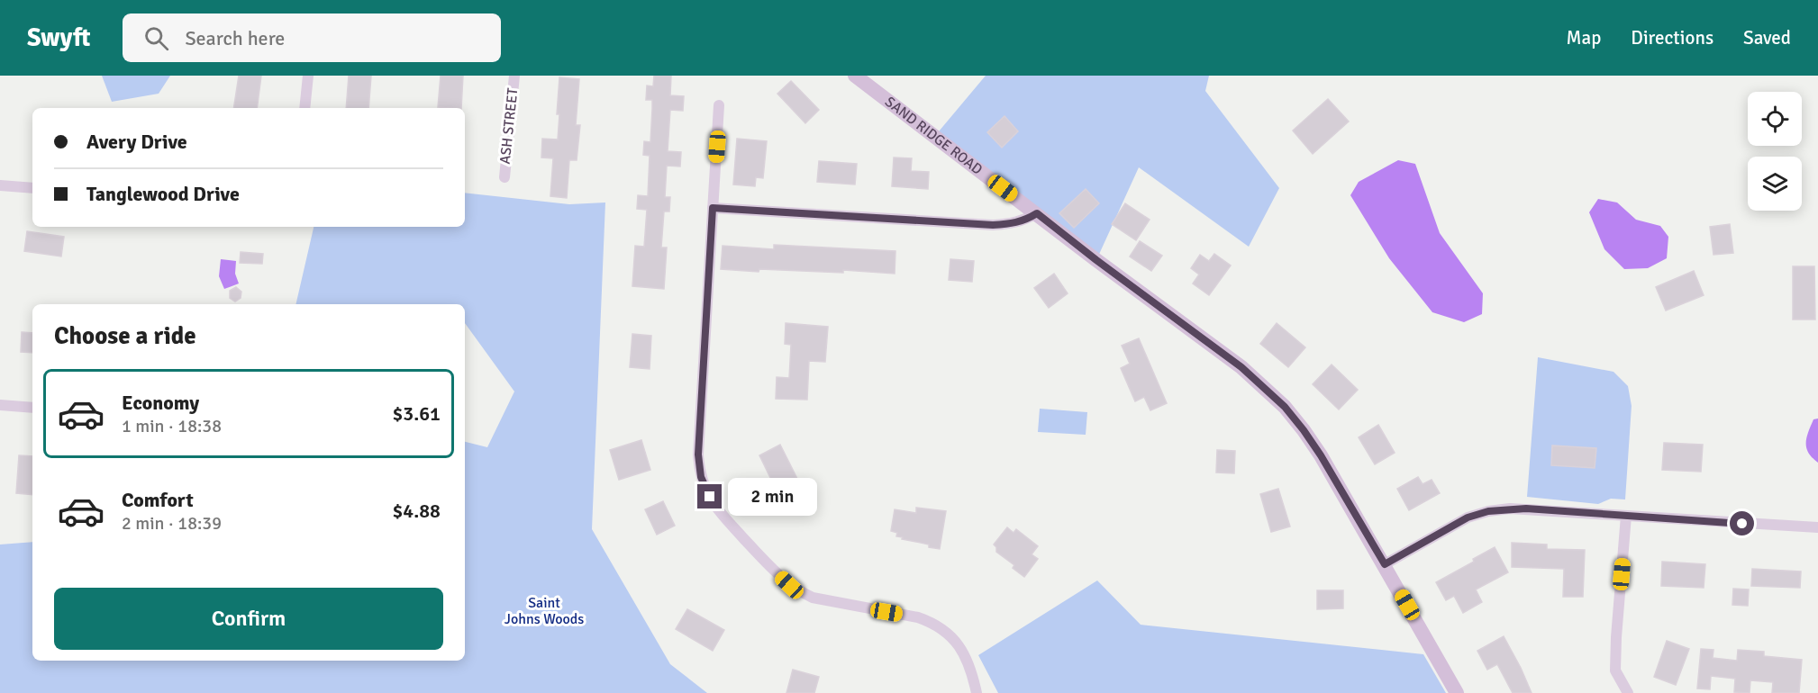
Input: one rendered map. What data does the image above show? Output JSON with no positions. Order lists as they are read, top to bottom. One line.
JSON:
{"streets":{"street":["ASH STREET","SAND RIDGE ROAD"]},"parks":["Saint Johns Woods"],"page":{"header":"Swyft","search":"Search here","nav":["Map","Directions","Saved"],"banner":["Avery Drive","Tanglewood Drive"],"heading":"Choose a ride","list":[{"name":"Economy","note":"1 min · 18:38","value":"$3.61"},{"name":"Comfort","note":"2 min · 18:39","value":"$4.88"}],"bubble":"2 min","buttons":"Confirm"}}
